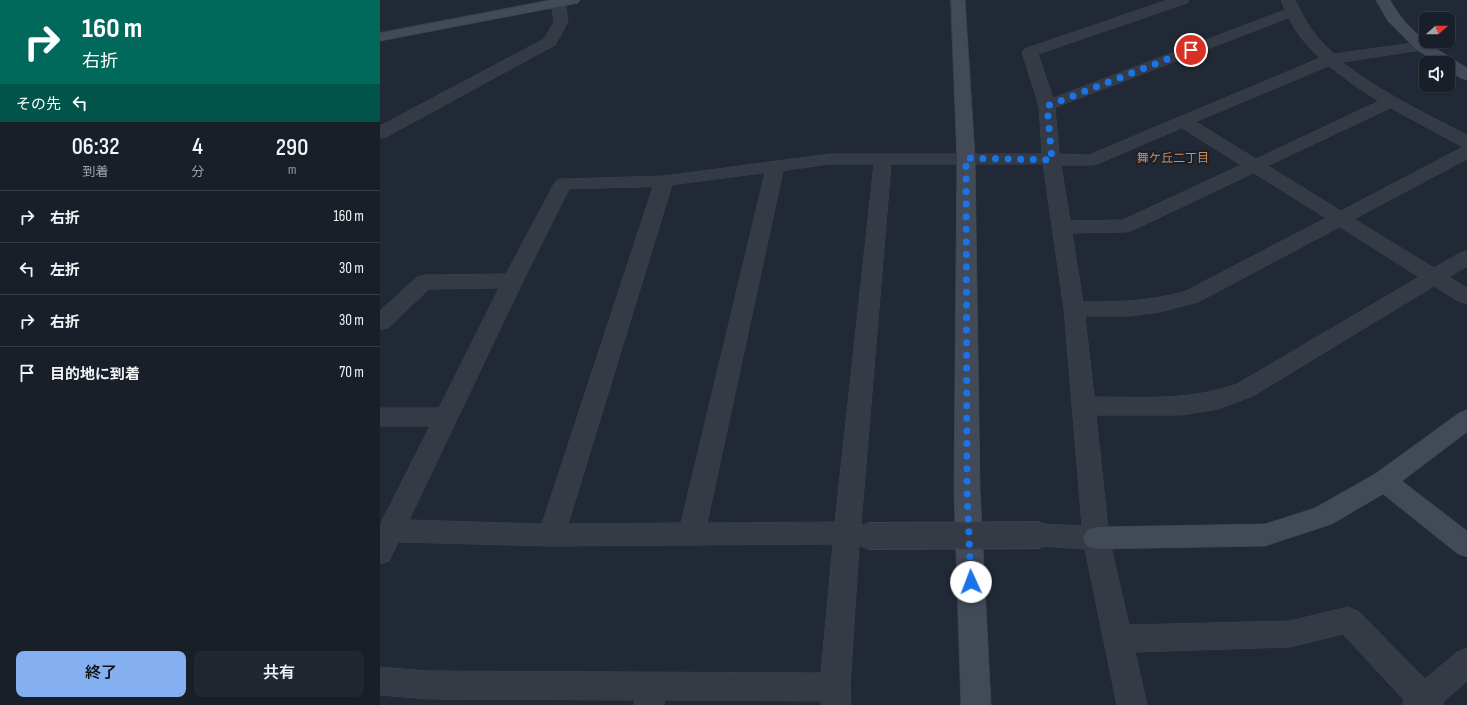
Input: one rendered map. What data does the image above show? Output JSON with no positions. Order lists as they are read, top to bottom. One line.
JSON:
{"districts":["舞ケ丘二丁目"],"north":"right","page":{"turn":["160 m","右折"],"then":"その先","eta":["06:32","到着","4","分","290","m"],"list":[{"name":"右折","value":"160 m"},{"name":"左折","value":"30 m"},{"name":"右折","value":"30 m"},{"name":"目的地に到着","value":"70 m"}],"buttons":["終了","共有"]}}
